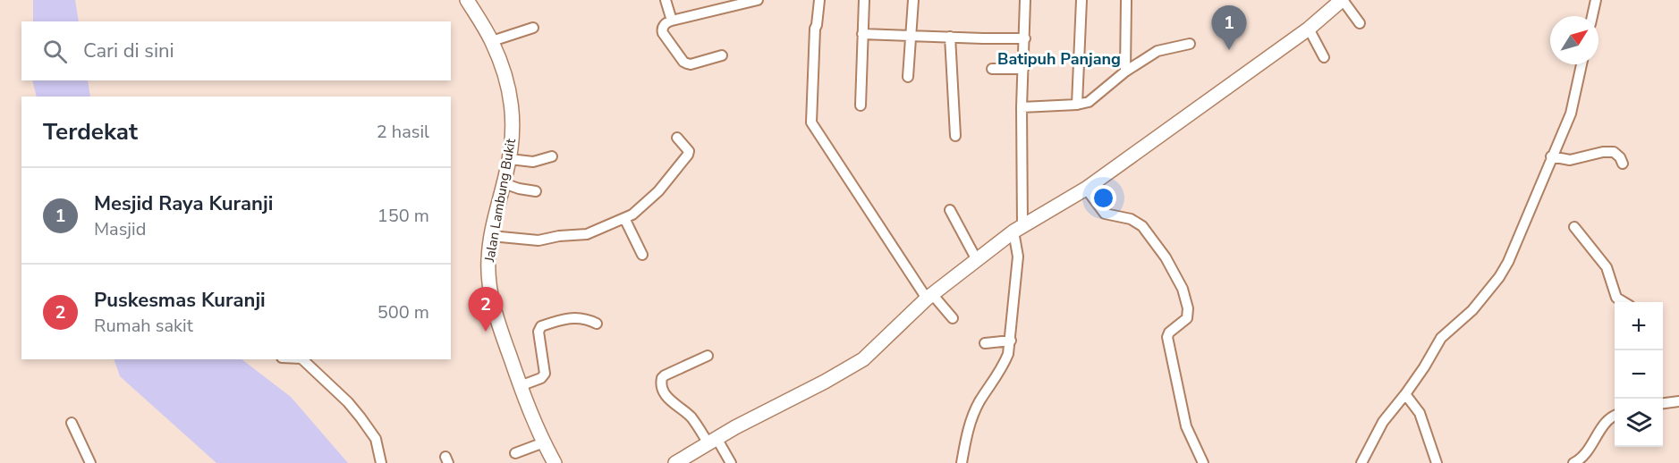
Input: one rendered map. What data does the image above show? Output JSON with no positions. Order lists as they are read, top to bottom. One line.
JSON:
{"streets":{"street":["Jalan Lambung Bukit"]},"districts":["Batipuh Panjang"],"north":"top right","page":{"pins":["1","2"],"search":"Cari di sini","heading":["Terdekat","2 hasil"],"list":[{"mark":"1","name":"Mesjid Raya Kuranji","note":"Masjid","value":"150 m"},{"mark":"2","name":"Puskesmas Kuranji","note":"Rumah sakit","value":"500 m"}],"map_buttons":["+","−"]}}
